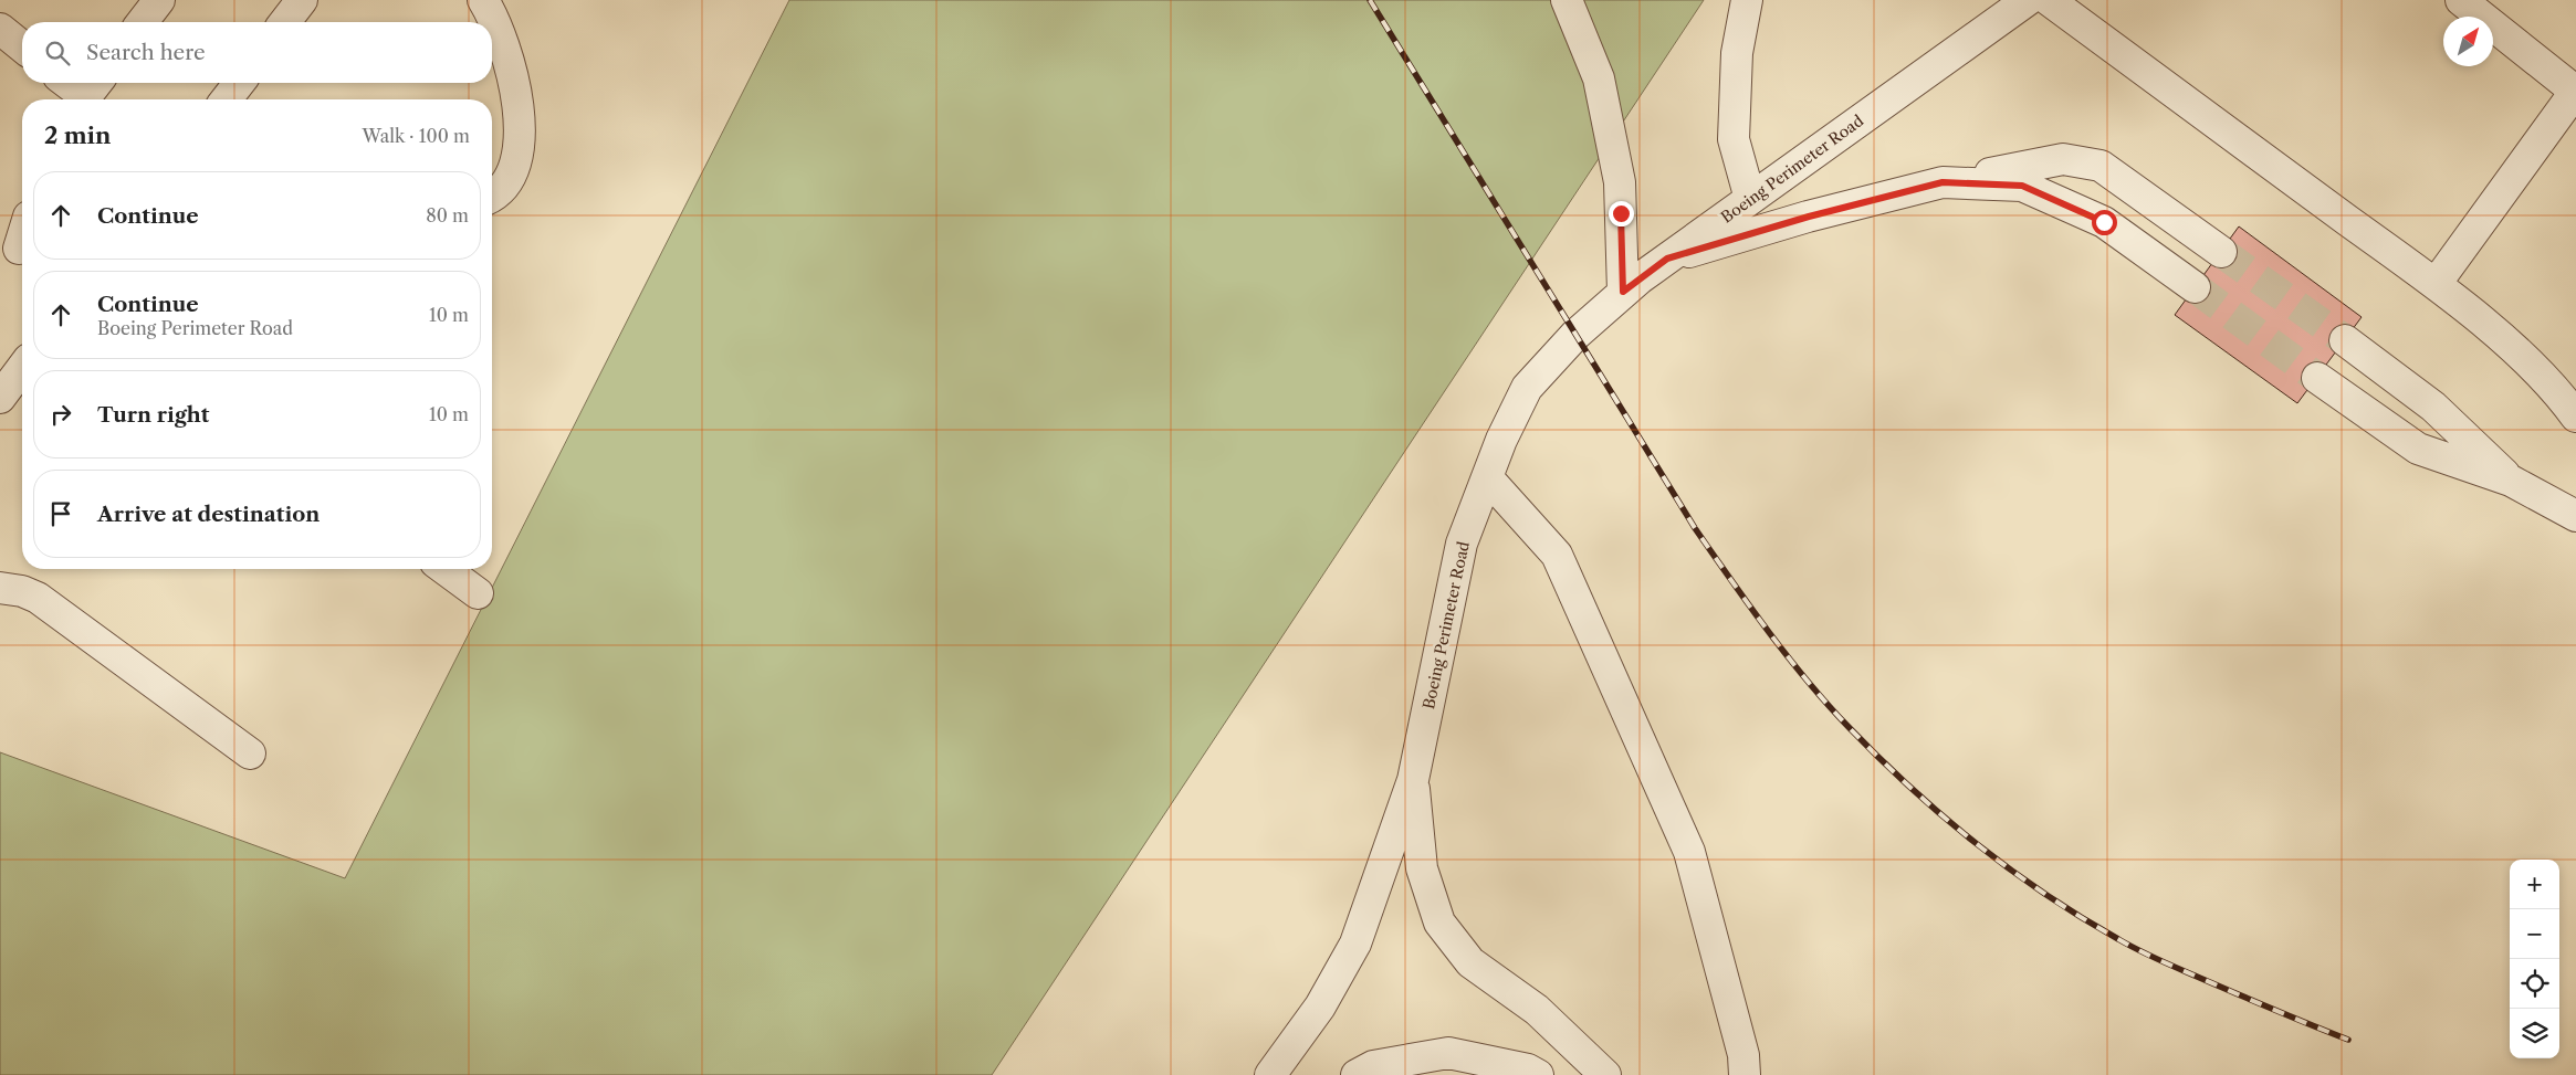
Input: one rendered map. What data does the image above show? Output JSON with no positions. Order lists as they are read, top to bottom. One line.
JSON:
{"streets":{"street":["Boeing Perimeter Road"]},"north":"top right","page":{"search":"Search here","heading":["2 min","Walk · 100 m"],"list":[["Continue","80 m"],["Continue","Boeing Perimeter Road","10 m"],["Turn right","10 m"],"Arrive at destination"],"map_buttons":["+","−"]}}
